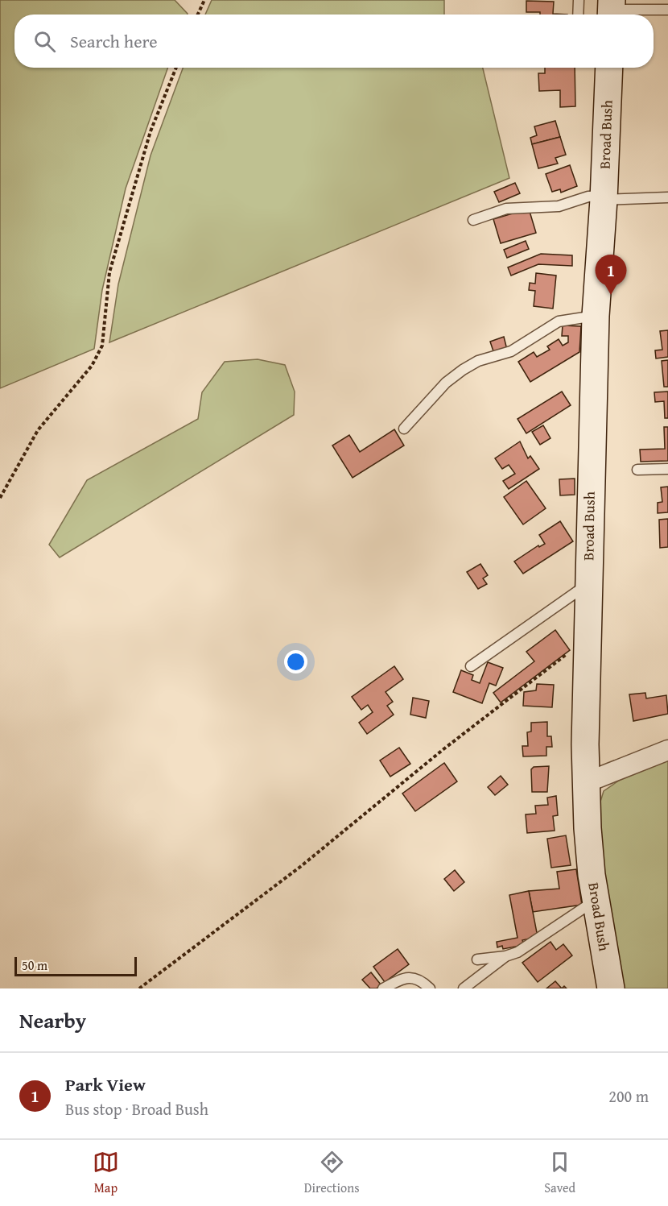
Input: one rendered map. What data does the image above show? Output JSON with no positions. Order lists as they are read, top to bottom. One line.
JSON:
{"streets":{"main road":["Broad Bush"]},"scale_bar":"50 m","page":{"search":"Search here","pins":"1","scale":"50 m","heading":"Nearby","list":[{"mark":"1","name":"Park View","note":"Bus stop · Broad Bush","value":"200 m"}],"nav":["Map","Directions","Saved"]}}
